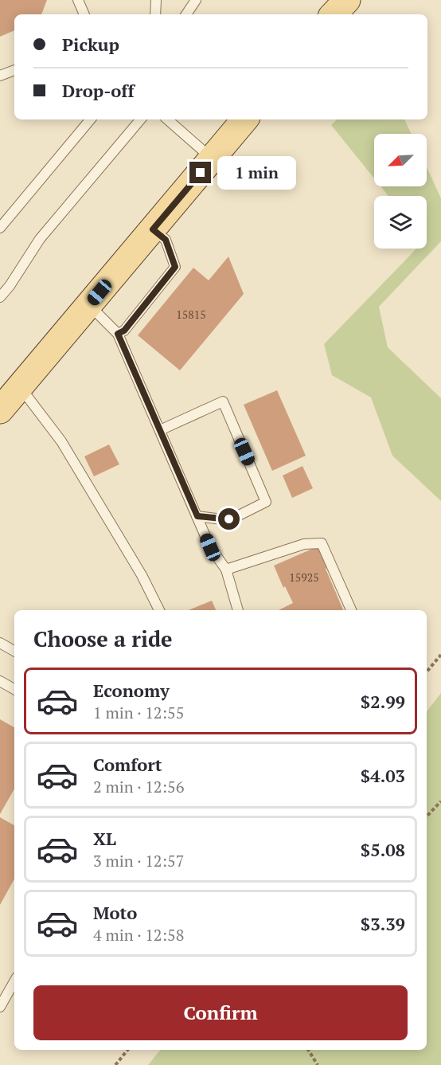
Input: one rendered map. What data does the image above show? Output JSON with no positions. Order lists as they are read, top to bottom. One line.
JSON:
{"house_numbers":["15815","15925"],"north":"bottom left","page":{"banner":["Pickup","Drop-off"],"bubble":"1 min","heading":"Choose a ride","list":[{"name":"Economy","note":"1 min · 12:55","value":"$2.99"},{"name":"Comfort","note":"2 min · 12:56","value":"$4.03"},{"name":"XL","note":"3 min · 12:57","value":"$5.08"},{"name":"Moto","note":"4 min · 12:58","value":"$3.39"}],"buttons":"Confirm"}}
